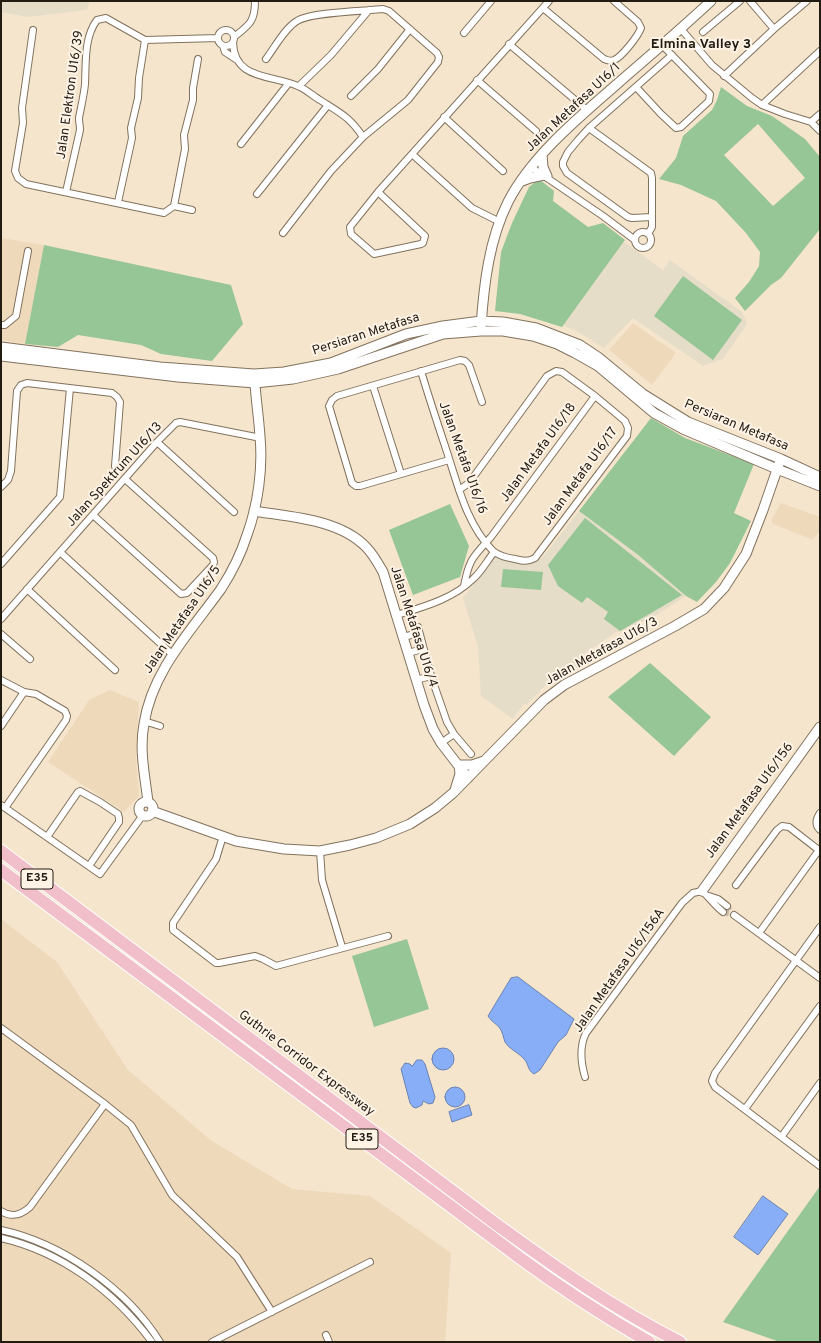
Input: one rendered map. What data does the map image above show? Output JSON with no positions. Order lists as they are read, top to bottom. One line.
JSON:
{"streets":{"highway":["E35","Guthrie Corridor Expressway"],"street":["Jalan Elektron U16/39","Jalan Metafasa U16/1","Persiaran Metafasa","Jalan Metafa U16/18","Jalan Metafa U16/16","Jalan Spektrum U16/13","Jalan Metafa U16/17","Jalan Metafasa U16/5","Jalan Metafasa U16/4","Jalan Metafasa U16/3","Jalan Metafasa U16/156","Jalan Metafasa U16/156A"]},"crossings":[["Jalan Metafasa U16/1","Persiaran Metafasa"],["Persiaran Metafasa","Jalan Metafasa U16/5"],["Persiaran Metafasa","Jalan Metafasa U16/3"],["Jalan Metafa U16/18","Jalan Metafa U16/16"],["Jalan Metafa U16/18","Jalan Metafa U16/17"],["Jalan Metafa U16/16","Jalan Metafa U16/17"],["Jalan Spektrum U16/13","Jalan Metafasa U16/5"],["Jalan Metafasa U16/5","Jalan Metafasa U16/4"],["Jalan Metafasa U16/5","Jalan Metafasa U16/3"],["Jalan Metafasa U16/4","Jalan Metafasa U16/3"],["Jalan Metafasa U16/156","Jalan Metafasa U16/156A"]],"districts":["Elmina Valley 3"]}
